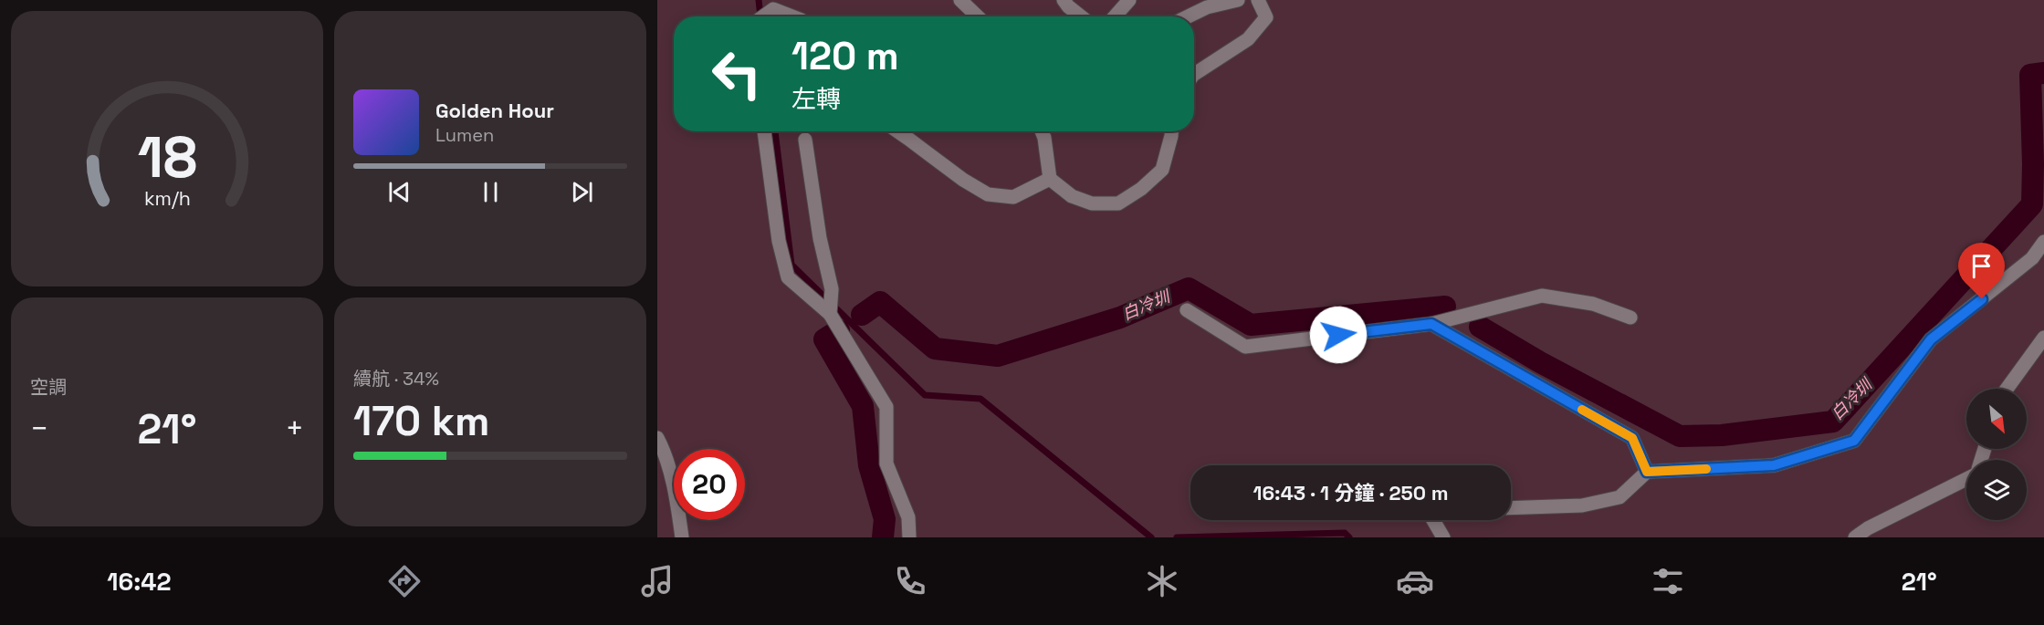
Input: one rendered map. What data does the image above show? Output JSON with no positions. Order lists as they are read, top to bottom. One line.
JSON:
{"water":["白冷圳"],"north":"bottom right","page":{"turn":["120 m","左轉"],"song":["Golden Hour","Lumen"],"tile":["空調",["續航 · 34%","170 km"]],"heat":["−","21°","+"],"limit":"20","trip":"16:43 · 1 分鐘 · 250 m","tabs":["16:42","21°"],"gauge":["18","km/h"]}}
